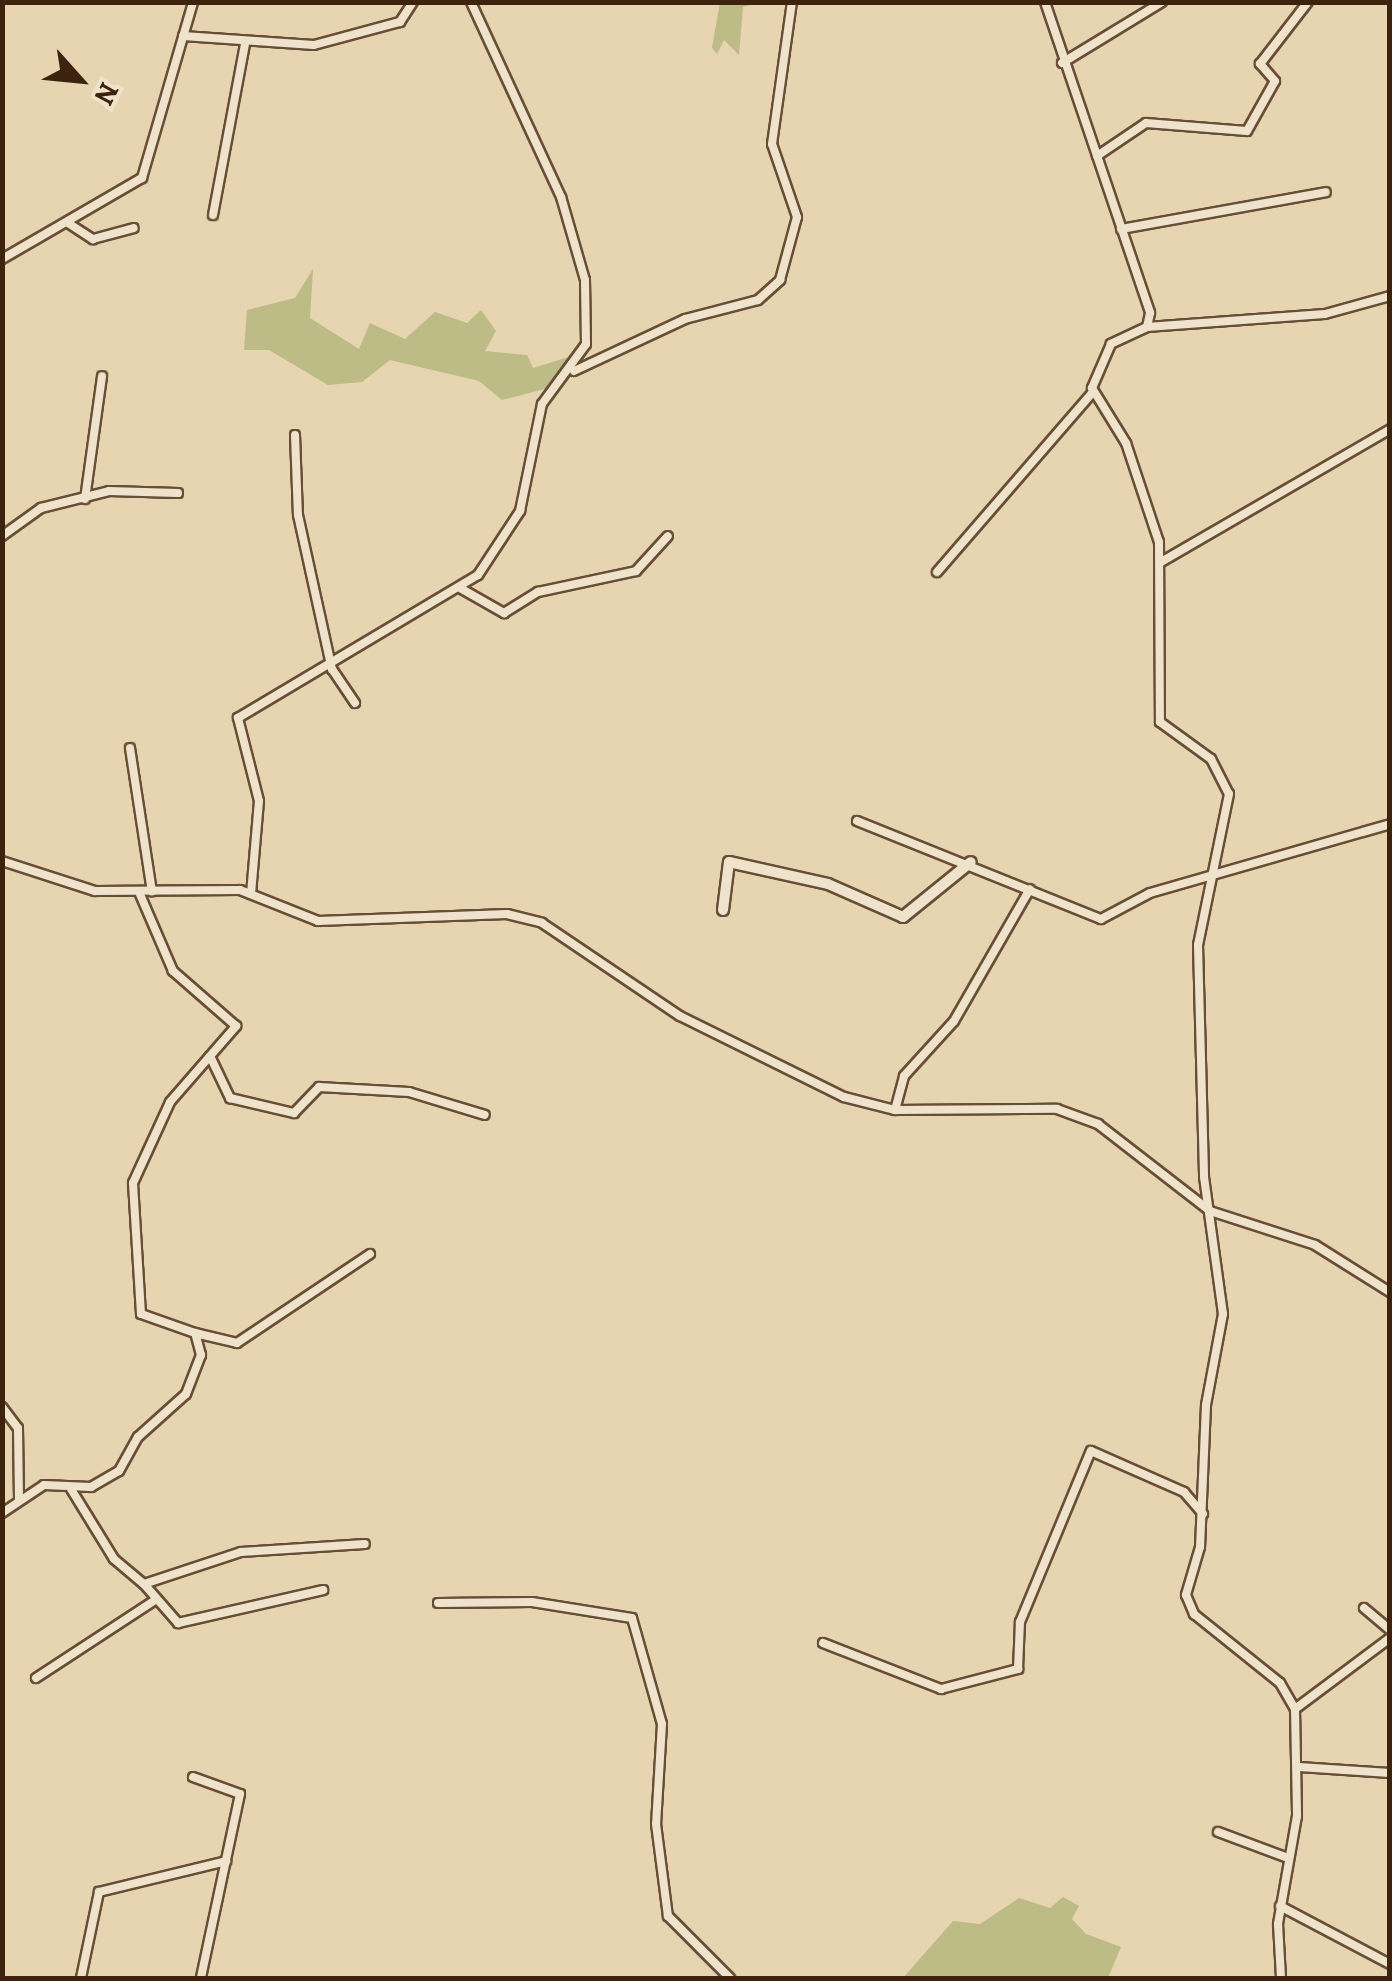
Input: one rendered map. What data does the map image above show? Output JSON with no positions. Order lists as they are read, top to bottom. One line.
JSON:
{"north":"bottom right"}
